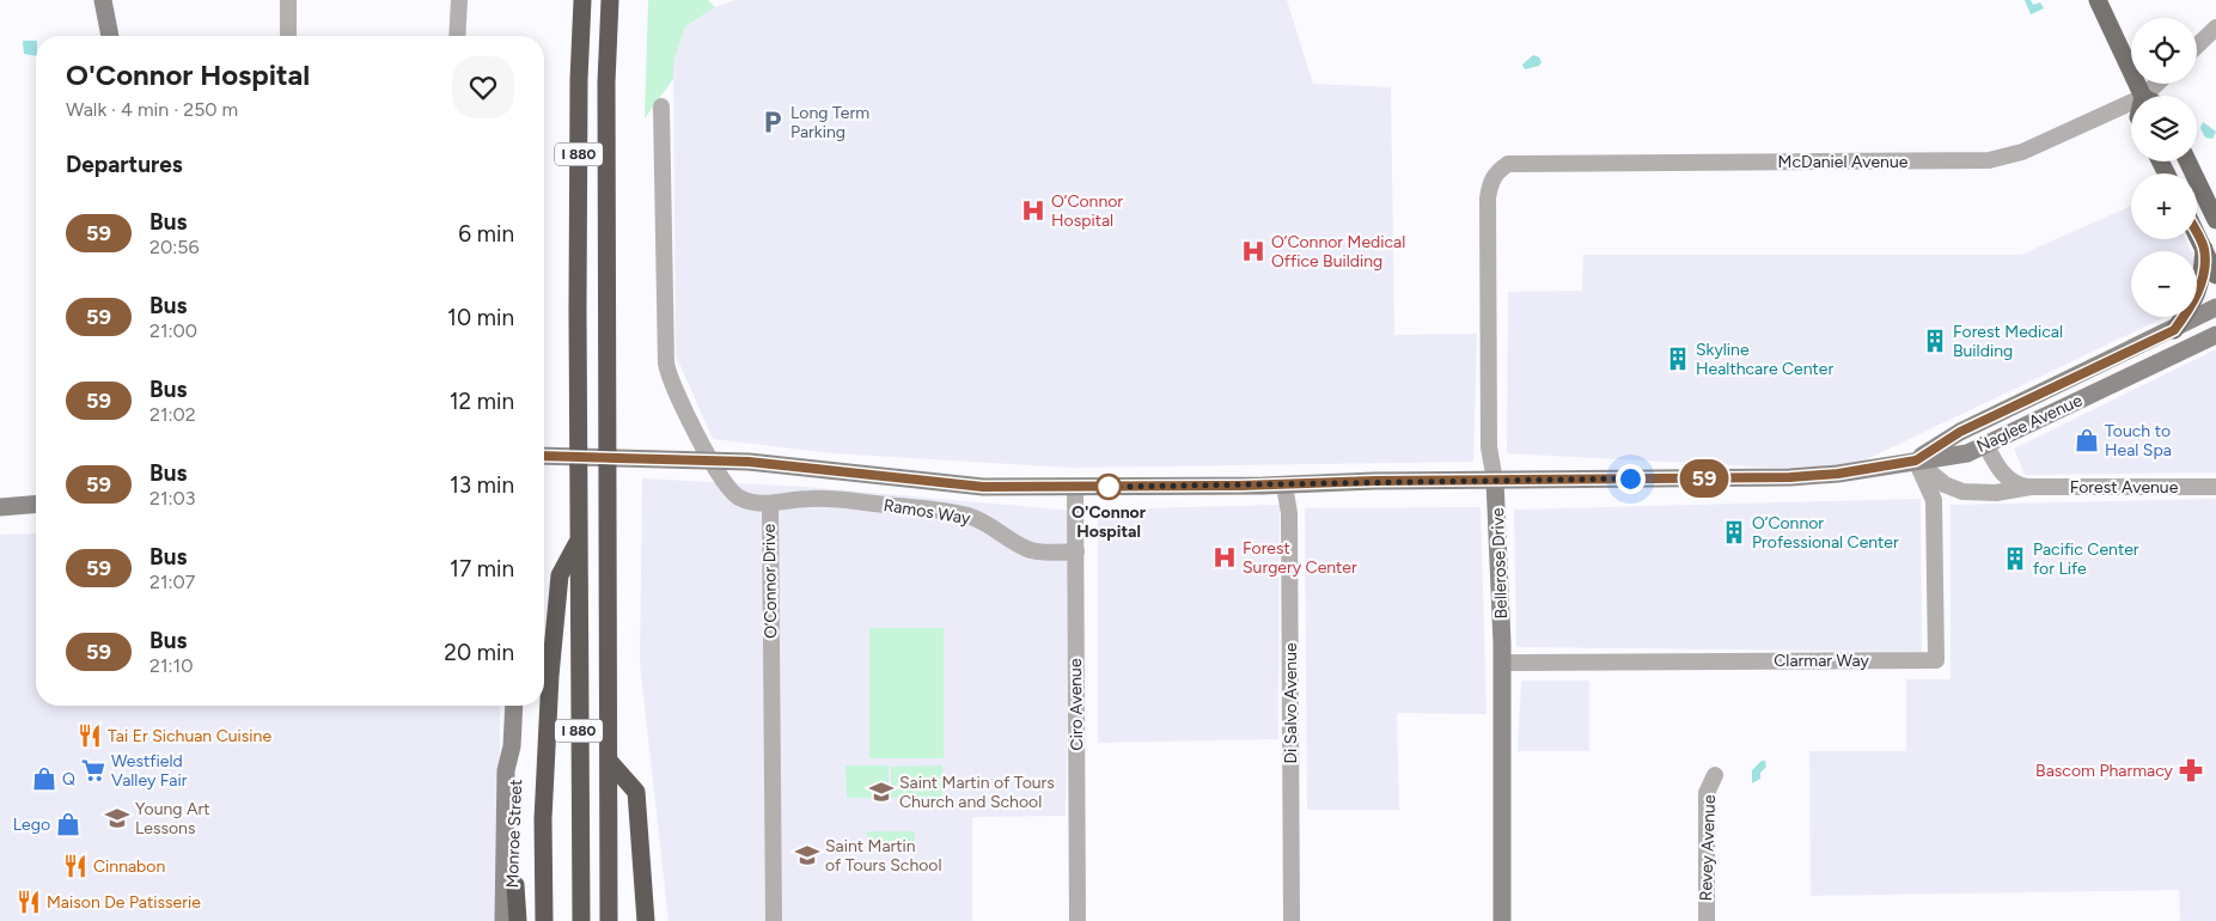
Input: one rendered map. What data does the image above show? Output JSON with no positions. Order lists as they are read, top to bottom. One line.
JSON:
{"streets":{"highway":["I 880"],"main road":["Naglee Avenue","Bellerose Drive","Monroe Street"],"street":["McDaniel Avenue","Forest Avenue","Ramos Way","O’Connor Drive","Clarmar Way","Di Salvo Avenue","Ciro Avenue","Revey Avenue"]},"crossings":[["McDaniel Avenue","Bellerose Drive"],["Naglee Avenue","Forest Avenue"],["Naglee Avenue","Clarmar Way"],["Forest Avenue","Clarmar Way"],["Ramos Way","O’Connor Drive"],["Ramos Way","Ciro Avenue"],["Bellerose Drive","Clarmar Way"]],"places":{"parking":["Long Term Parking"],"hospital":["O’Connor Hospital","O’Connor Medical Office Building","Forest Surgery Center"],"building":["Forest Medical Building","Skyline Healthcare Center","O’Connor Professional Center","Pacific Center for Life"],"shop":["Touch to Heal Spa","Q","Lego"],"other":["O'Connor Hospital"],"restaurant":["Tai Er Sichuan Cuisine","Cinnabon","Maison De Patisserie"],"supermarket":["Westfield Valley Fair"],"pharmacy":["Bascom Pharmacy"],"school or university":["Saint Martin of Tours Church and School","Young Art Lessons","Saint Martin of Tours School"]},"lines":["bus line 59"],"page":{"on_map":"59","map_buttons":["+","−"],"heading":[["O'Connor Hospital","Walk · 4 min · 250 m"],"Departures"],"list":[{"mark":"59","name":"Bus","note":"20:56","value":"6 min"},{"mark":"59","name":"Bus","note":"21:00","value":"10 min"},{"mark":"59","name":"Bus","note":"21:02","value":"12 min"},{"mark":"59","name":"Bus","note":"21:03","value":"13 min"},{"mark":"59","name":"Bus","note":"21:07","value":"17 min"},{"mark":"59","name":"Bus","note":"21:10","value":"20 min"}]}}
